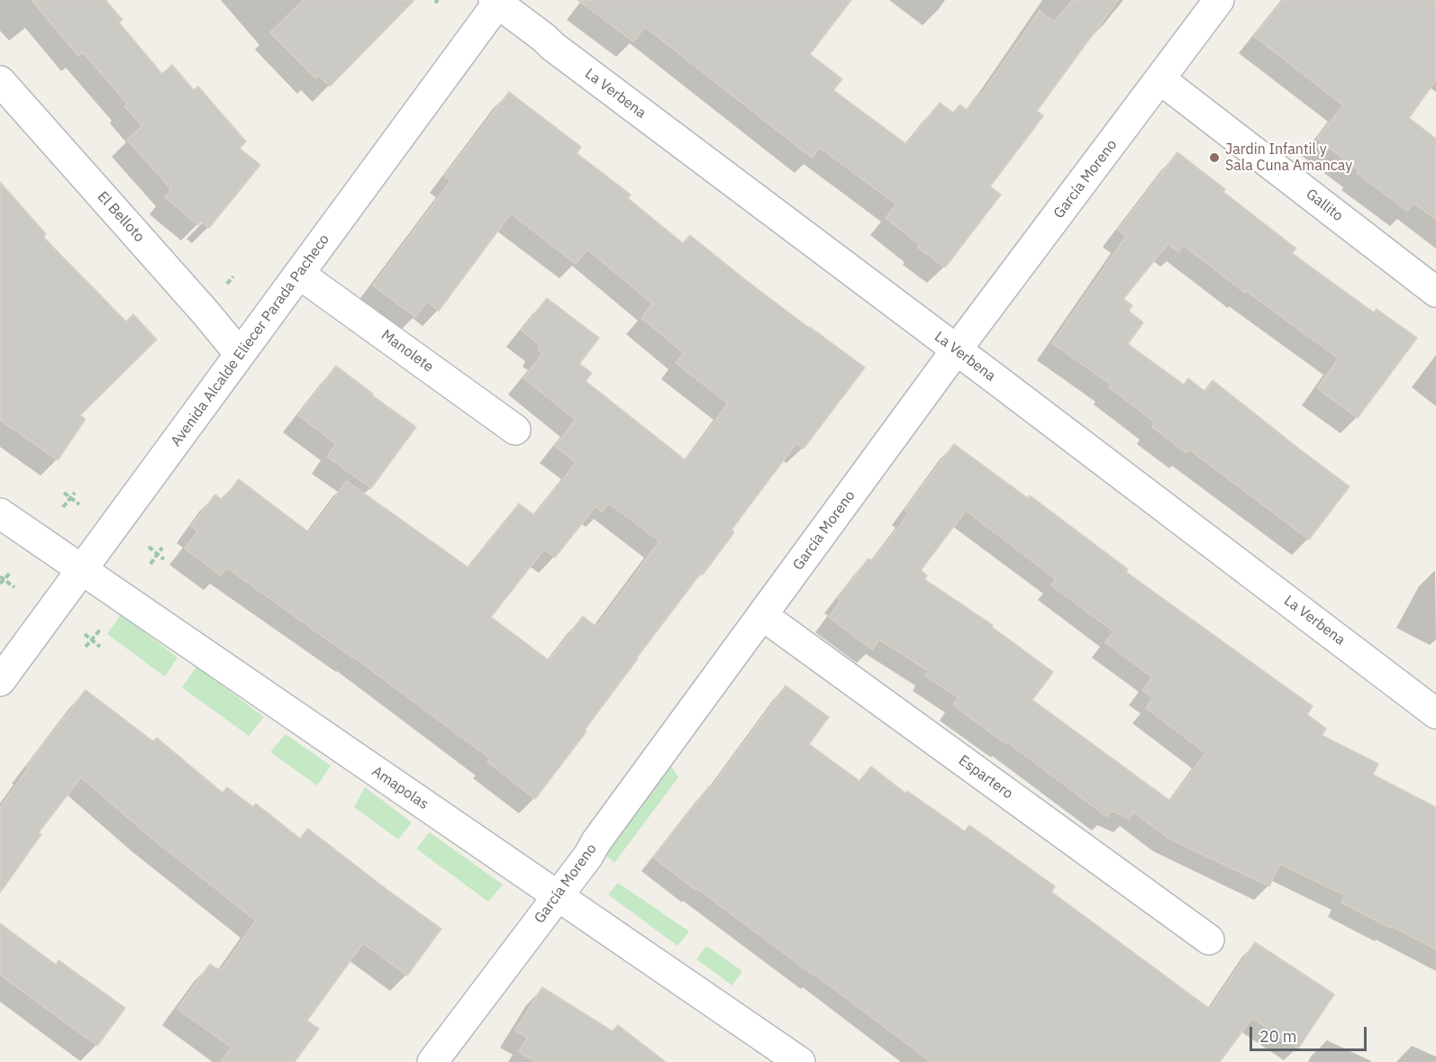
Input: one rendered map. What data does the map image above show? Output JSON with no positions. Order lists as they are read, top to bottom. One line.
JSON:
{"streets":{"street":["La Verbena","García Moreno","Gallito","El Belloto","Avenida Alcalde Eliecer Parada Pacheco","Manolete","Espartero","Amapolas"]},"crossings":[["La Verbena","García Moreno"],["La Verbena","Avenida Alcalde Eliecer Parada Pacheco"],["García Moreno","Gallito"],["García Moreno","Espartero"],["García Moreno","Amapolas"],["El Belloto","Avenida Alcalde Eliecer Parada Pacheco"],["Avenida Alcalde Eliecer Parada Pacheco","Manolete"],["Avenida Alcalde Eliecer Parada Pacheco","Amapolas"]],"places":["Jardin Infantil y Sala Cuna Amancay"],"scale_bar":"20 m"}
